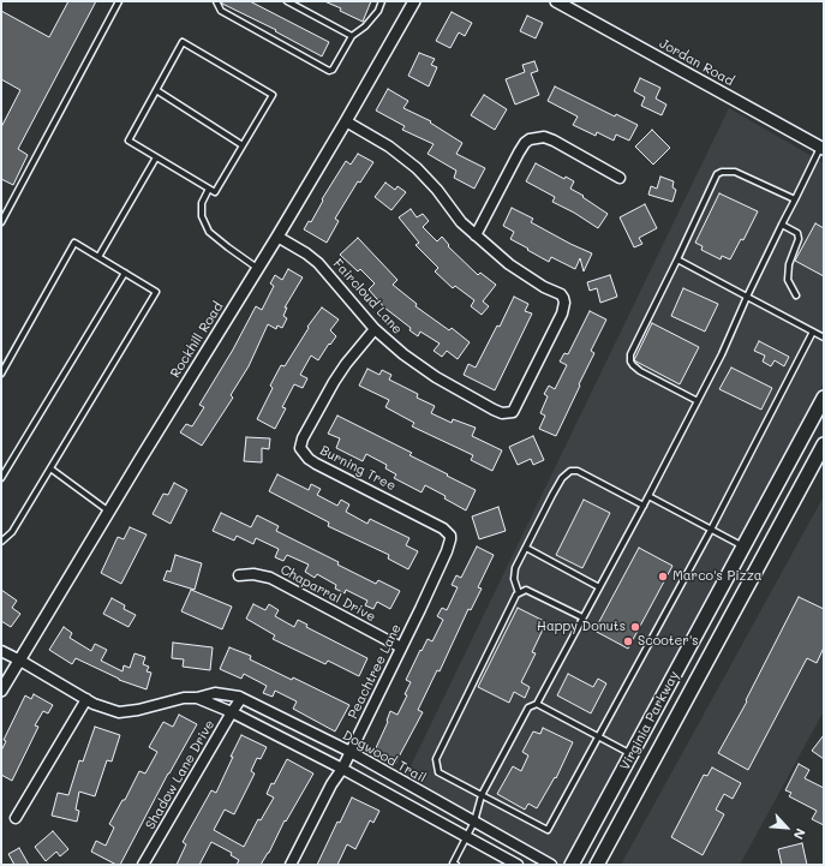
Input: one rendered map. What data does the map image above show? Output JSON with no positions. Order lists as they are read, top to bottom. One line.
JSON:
{"streets":{"main road":["Virginia Parkway"],"street":["Jordan Road","Faircloud Lane","Rockhill Road","Burning Tree","Chaparral Drive","Peachtree Lane","Dogwood Trail","Shadow Lane Drive"]},"crossings":[["Faircloud Lane","Rockhill Road"],["Faircloud Lane","Burning Tree"],["Rockhill Road","Dogwood Trail"],["Burning Tree","Peachtree Lane"],["Chaparral Drive","Peachtree Lane"],["Peachtree Lane","Dogwood Trail"],["Dogwood Trail","Shadow Lane Drive"]],"places":["Marco's Pizza","Happy Donuts","Scooter's"],"north":"bottom right"}
